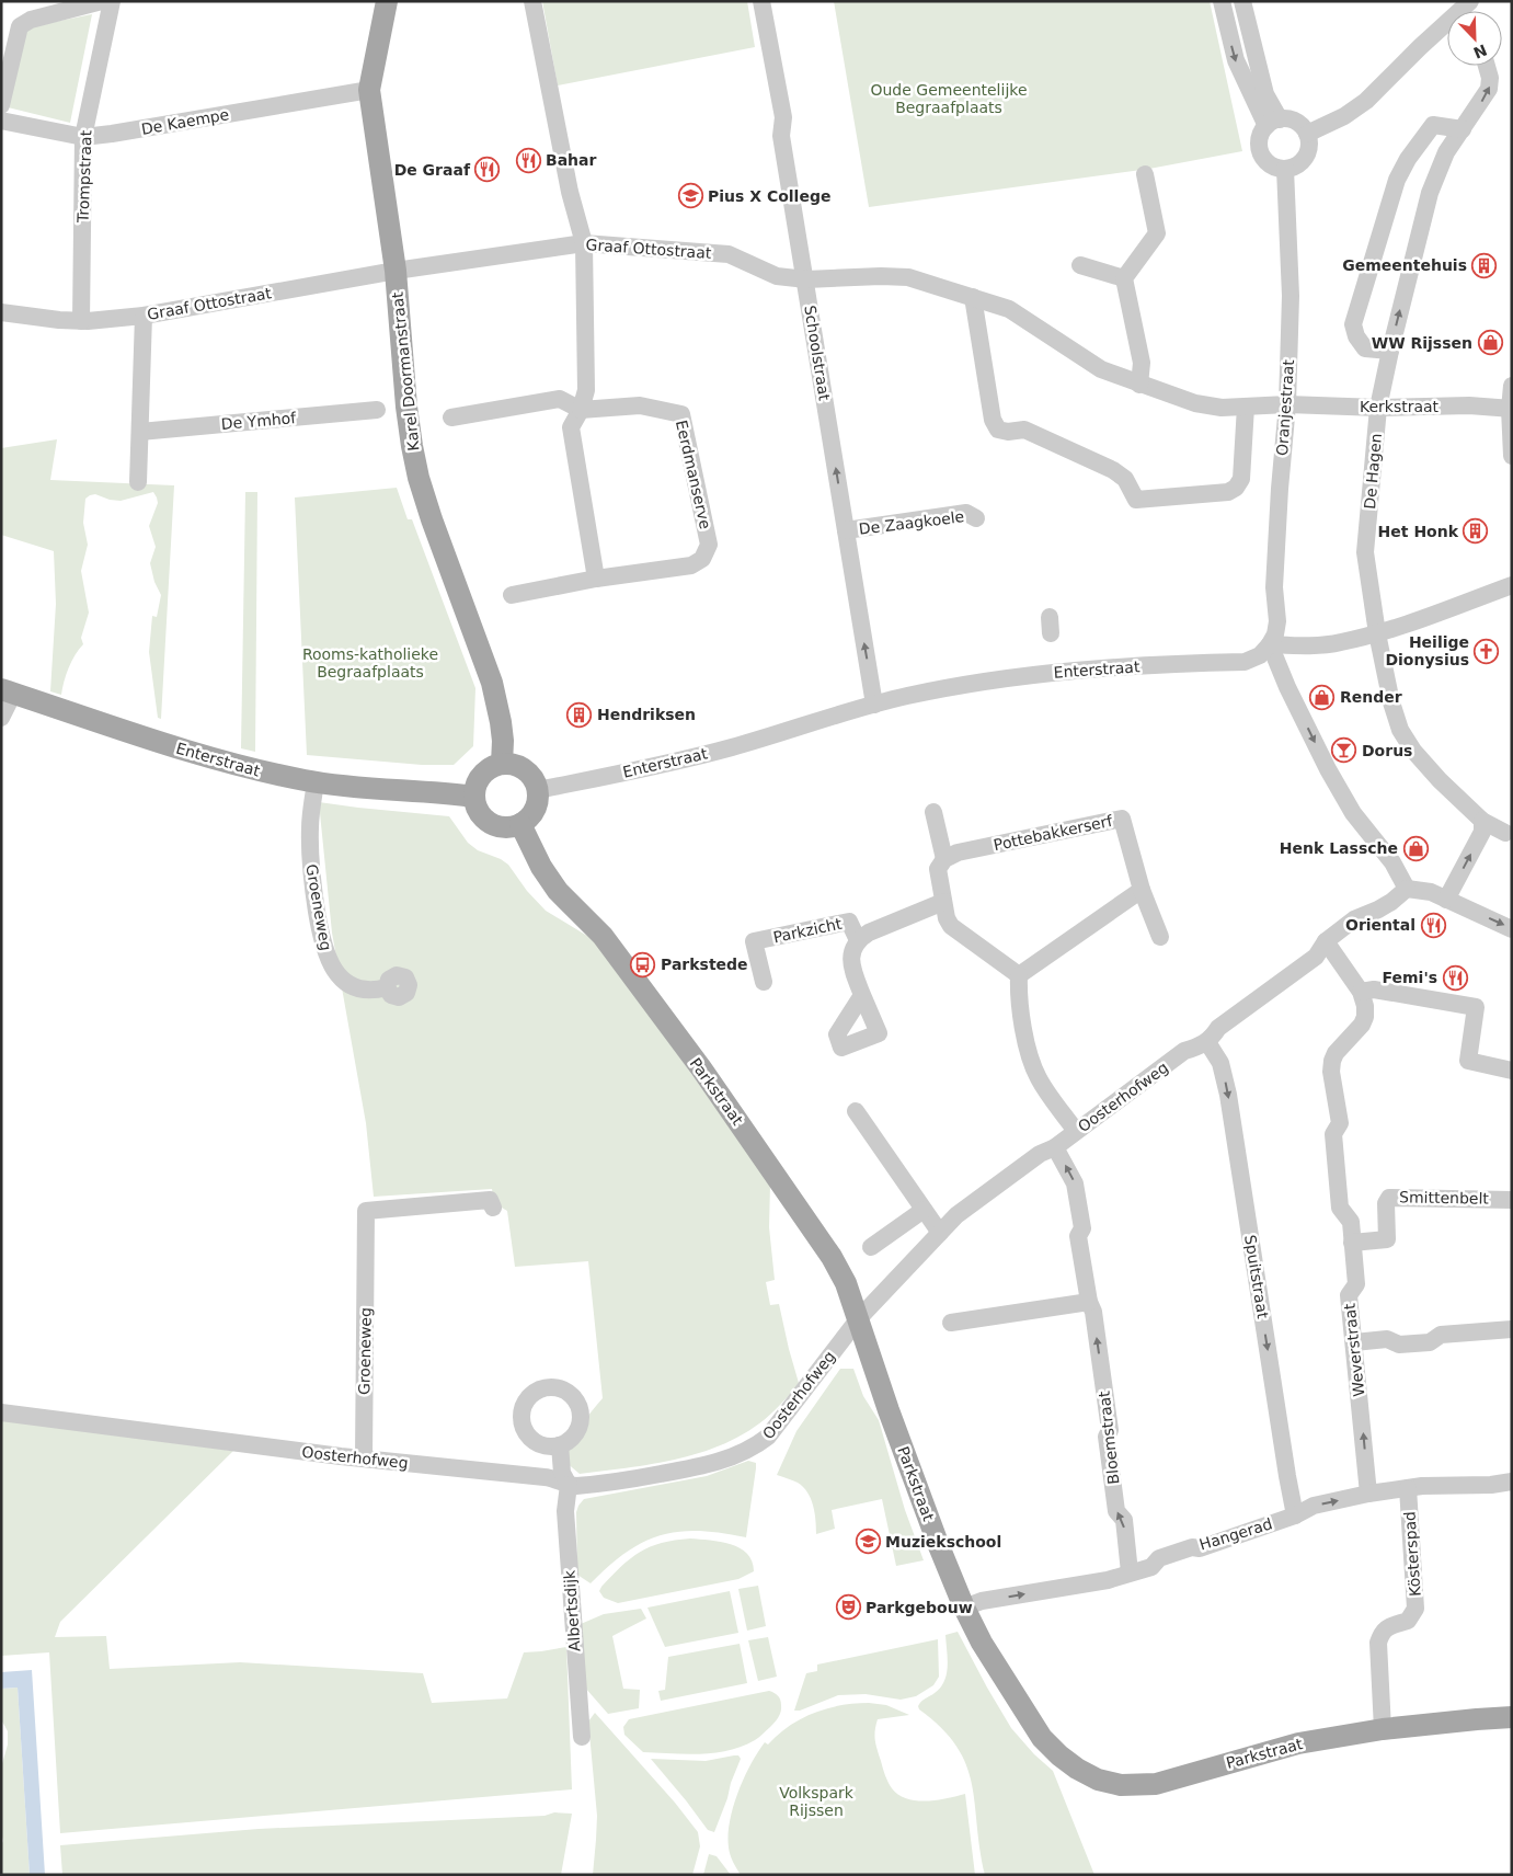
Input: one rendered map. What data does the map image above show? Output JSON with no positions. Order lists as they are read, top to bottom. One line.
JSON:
{"streets":{"main road":["Karel Doormanstraat","Enterstraat","Parkstraat"],"street":["De Kaempe","Trompstraat","Graaf Ottostraat","Schoolstraat","Kerkstraat","Oranjestraat","De Ymhof","De Hagen","Eerdmanserve","De Zaagkoele","Pottebakkerserf","Groeneweg","Parkzicht","Oosterhofweg","Smittenbelt","Spuitstraat","Weverstraat","Bloemstraat","Hangerad","Kösterspad","Albertsdijk"]},"crossings":[["De Kaempe","Trompstraat"],["De Kaempe","Karel Doormanstraat"],["Trompstraat","Graaf Ottostraat"],["Graaf Ottostraat","Schoolstraat"],["Graaf Ottostraat","Karel Doormanstraat"],["Graaf Ottostraat","Kerkstraat"],["Graaf Ottostraat","Oranjestraat"],["Schoolstraat","De Zaagkoele"],["Schoolstraat","Enterstraat"],["Karel Doormanstraat","Enterstraat"],["Karel Doormanstraat","Parkstraat"],["Kerkstraat","Oranjestraat"],["Kerkstraat","De Hagen"],["Oranjestraat","Enterstraat"],["Enterstraat","Groeneweg"],["Enterstraat","Parkstraat"],["Groeneweg","Oosterhofweg"],["Parkstraat","Oosterhofweg"],["Parkstraat","Hangerad"],["Parkstraat","Kösterspad"],["Oosterhofweg","Spuitstraat"],["Oosterhofweg","Weverstraat"],["Oosterhofweg","Bloemstraat"],["Oosterhofweg","Albertsdijk"],["Smittenbelt","Weverstraat"],["Spuitstraat","Hangerad"],["Weverstraat","Hangerad"],["Bloemstraat","Hangerad"],["Hangerad","Kösterspad"]],"one_way":["Schoolstraat","De Hagen","Spuitstraat","Bloemstraat","Hangerad"],"parks":["Oude Gemeentelijke Begraafplaats","Rooms-katholieke Begraafplaats","Volkspark Rijssen"],"places":{"restaurant":["Bahar","De Graaf","Oriental","Femi's"],"school or university":["Pius X College","Muziekschool"],"building":["Gemeentehuis","Het Honk","Hendriksen"],"shop":["WW Rijssen","Render","Henk Lassche"],"church":["Heilige Dionysius"],"bar":["Dorus"],"bus stop":["Parkstede"],"theatre":["Parkgebouw"]},"north":"bottom right"}
